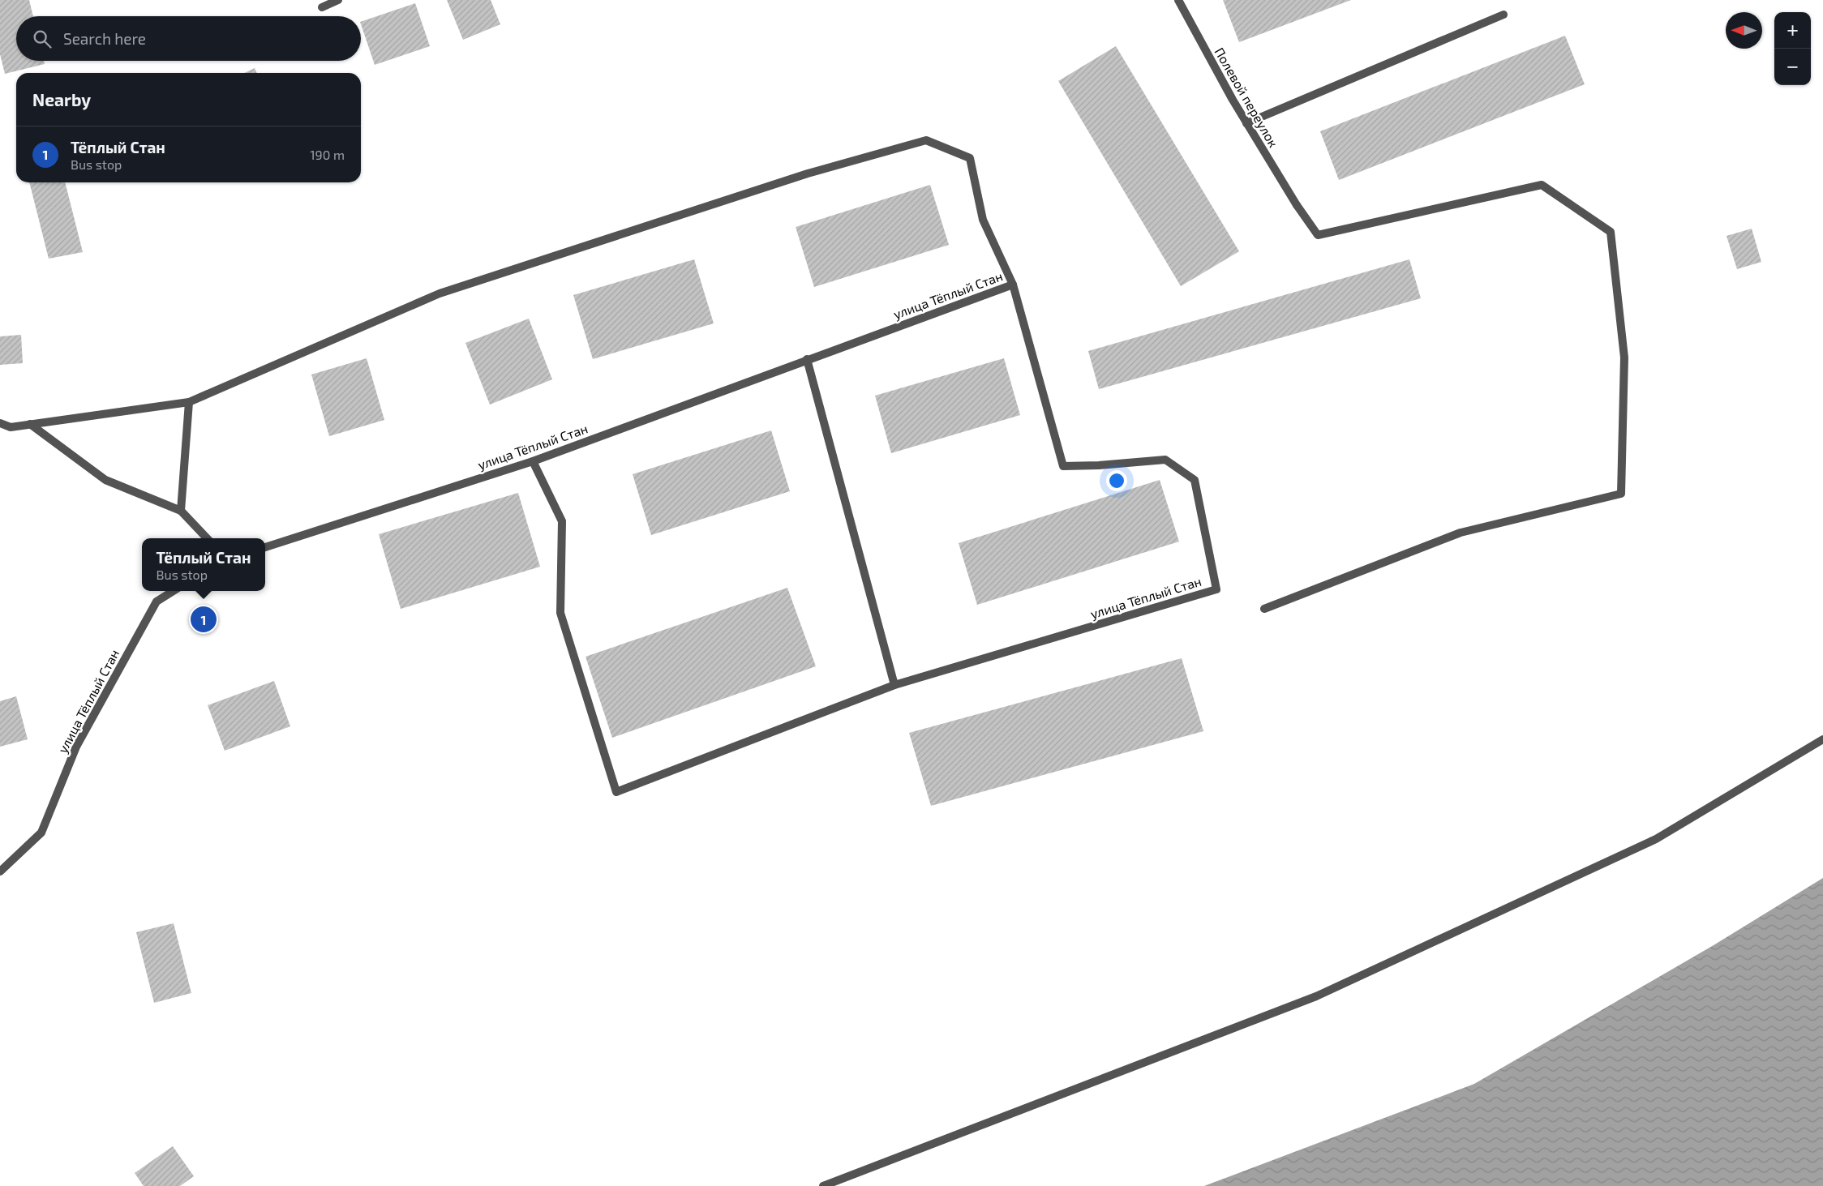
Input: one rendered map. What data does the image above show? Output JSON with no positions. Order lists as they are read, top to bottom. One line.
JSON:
{"streets":{"street":["Полевой переулок","улица Тёплый Стан"]},"north":"left","page":{"map_buttons":["+","−"],"search":"Search here","heading":"Nearby","list":[{"mark":"1","name":"Тёплый Стан","note":"Bus stop","value":"190 m"}],"popup":["Тёплый Стан","Bus stop"],"pins":"1"}}
